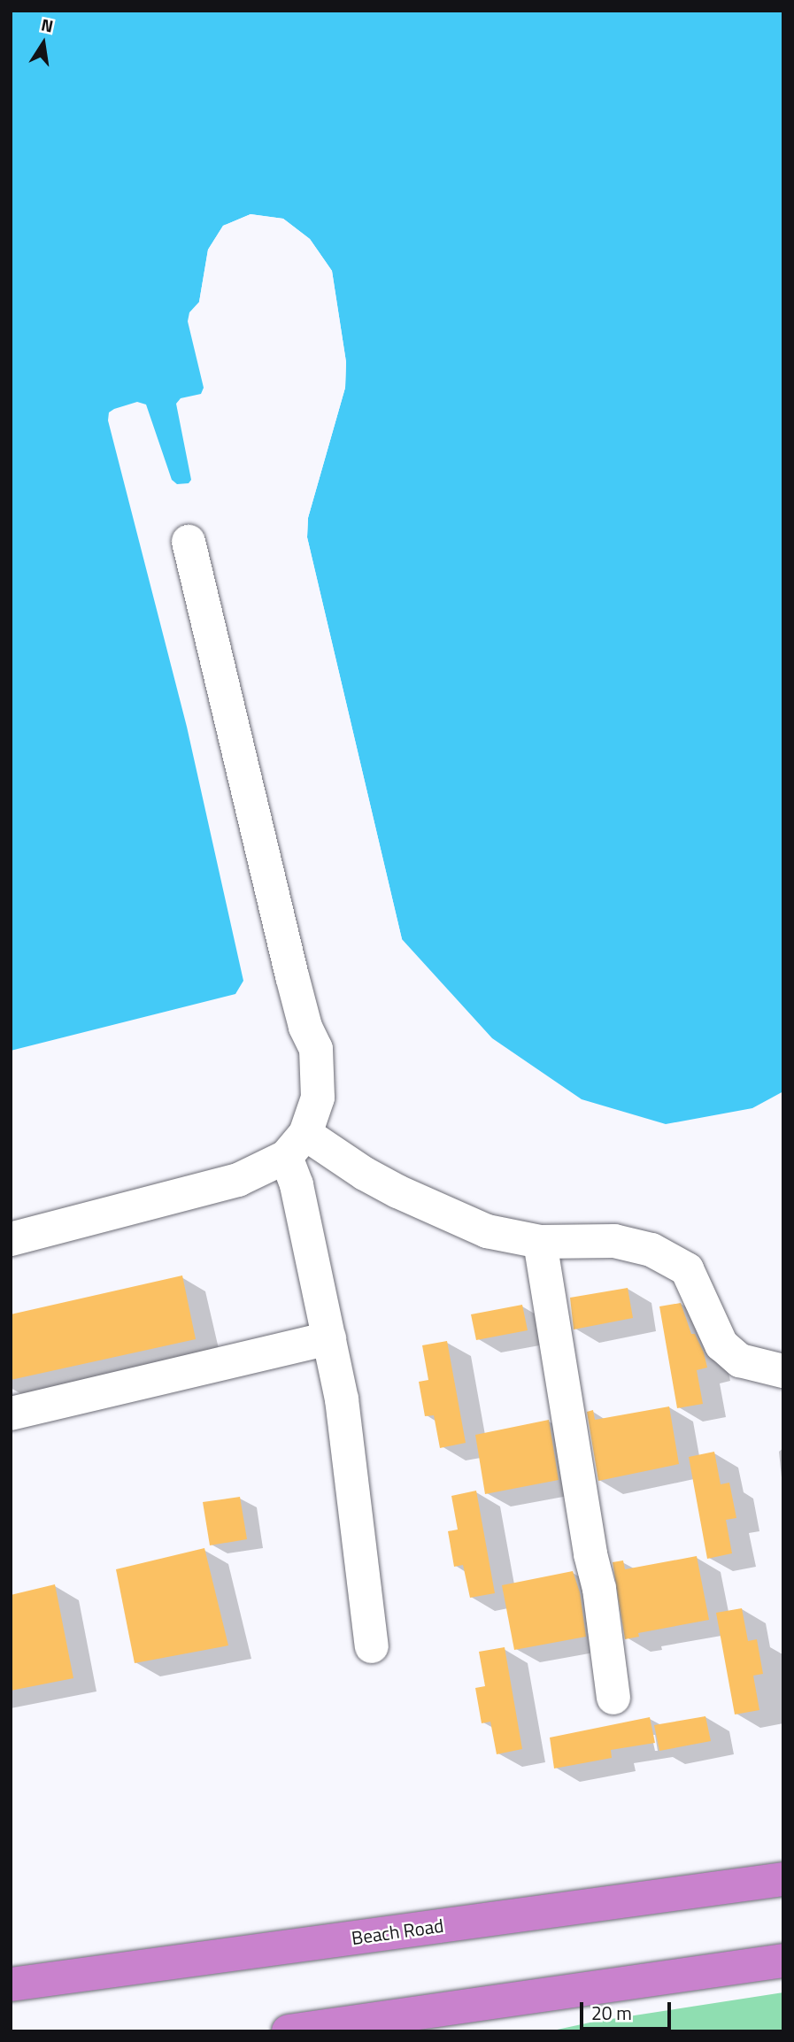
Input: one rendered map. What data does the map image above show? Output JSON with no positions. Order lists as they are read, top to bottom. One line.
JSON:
{"streets":{"highway":["Beach Road"]},"scale_bar":"20 m","north":"top"}
